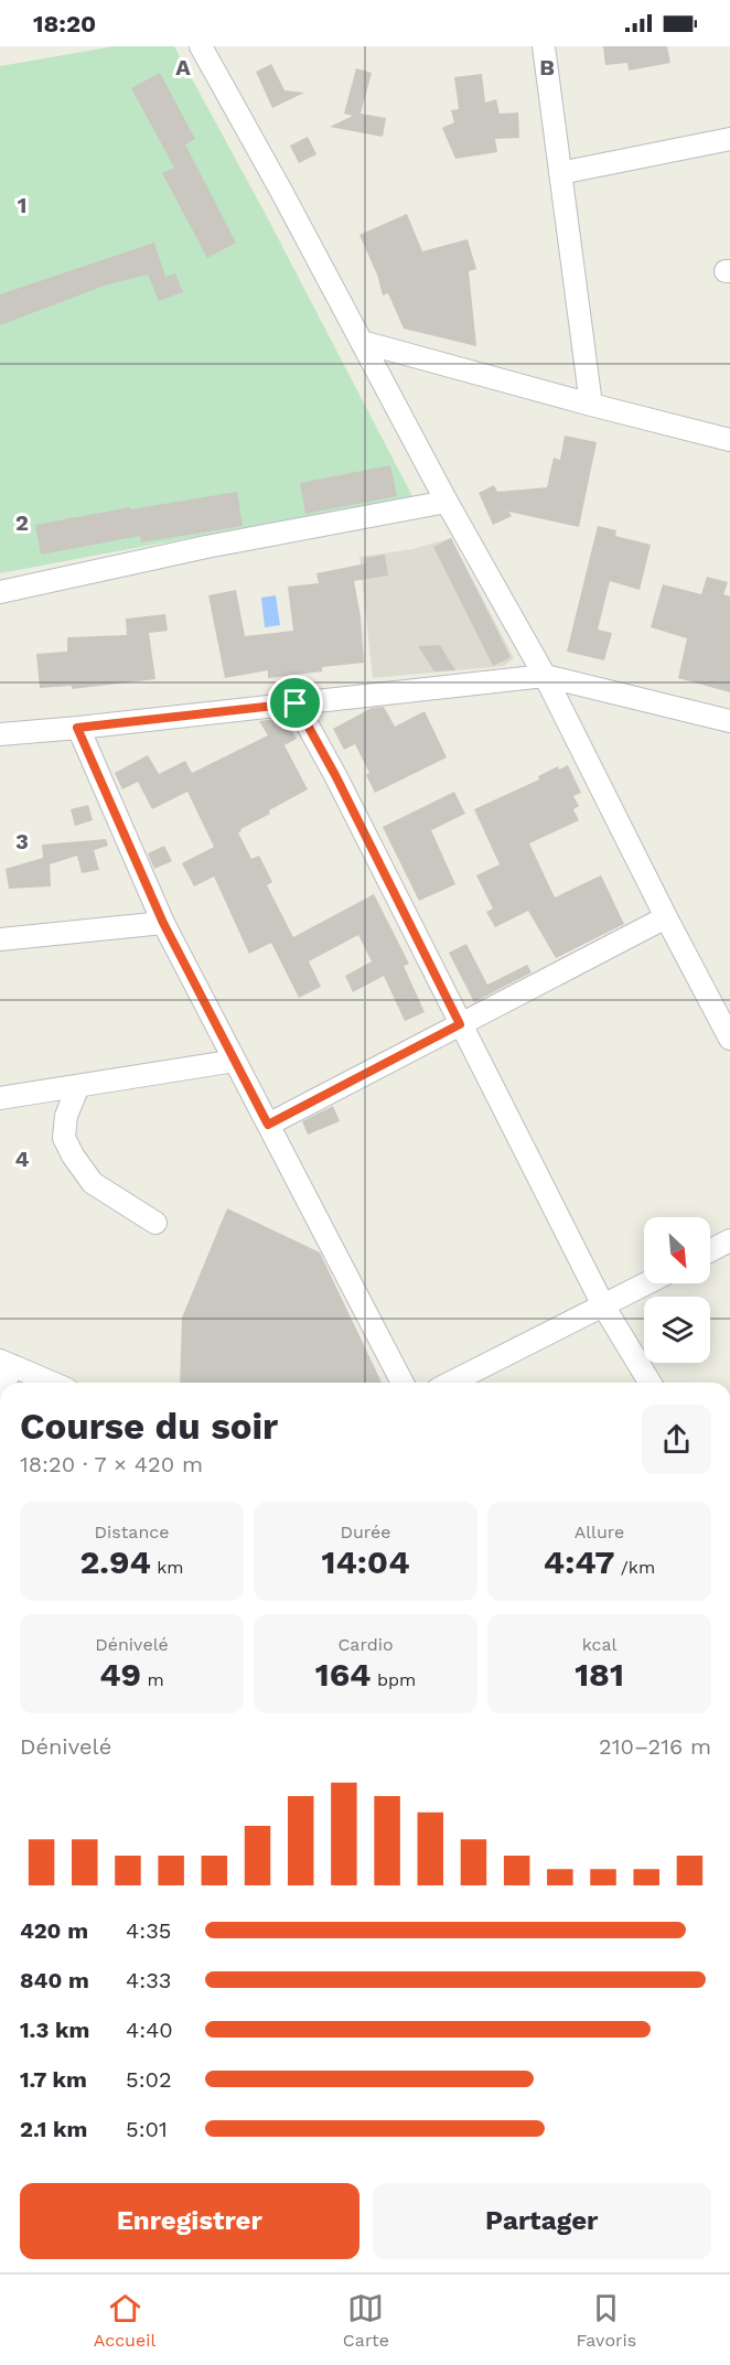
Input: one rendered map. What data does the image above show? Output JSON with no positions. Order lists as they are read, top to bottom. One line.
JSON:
{"north":"bottom right","page":{"status":"18:20","heading":["Course du soir","18:20 · 7 × 420 m"],"stats":[["Distance","2.94 km"],["Durée","14:04"],["Allure","4:47 /km"],["Dénivelé","49 m"],["Cardio","164 bpm"],["kcal","181"]],"chart":["Dénivelé","210–216 m"],"list":[{"name":"420 m","note":"4:35"},{"name":"840 m","note":"4:33"},{"name":"1.3 km","note":"4:40"},{"name":"1.7 km","note":"5:02"},{"name":"2.1 km","note":"5:01"}],"buttons":["Enregistrer","Partager"],"tabs":["Accueil","Carte","Favoris"]},"grid":{"columns":["A","B"],"rows":["1","2","3","4"]}}
